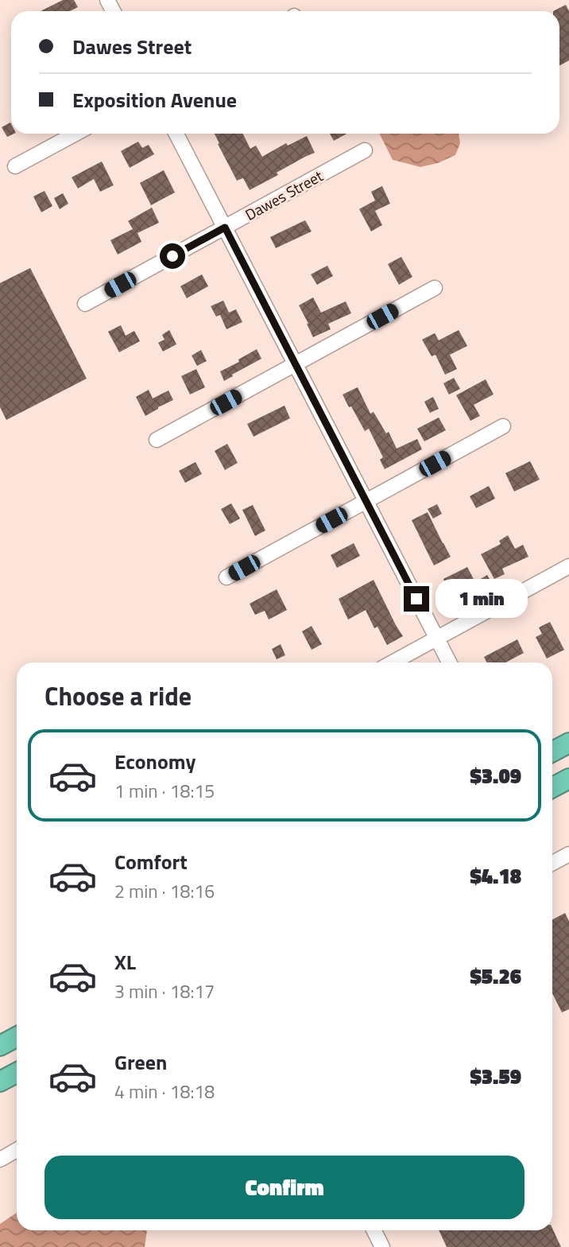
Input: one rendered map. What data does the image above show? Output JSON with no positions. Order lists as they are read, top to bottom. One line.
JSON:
{"streets":{"street":["Dawes Street"]},"page":{"banner":["Dawes Street","Exposition Avenue"],"bubble":"1 min","heading":"Choose a ride","list":[{"name":"Economy","note":"1 min · 18:15","value":"$3.09"},{"name":"Comfort","note":"2 min · 18:16","value":"$4.18"},{"name":"XL","note":"3 min · 18:17","value":"$5.26"},{"name":"Green","note":"4 min · 18:18","value":"$3.59"}],"buttons":"Confirm"}}
